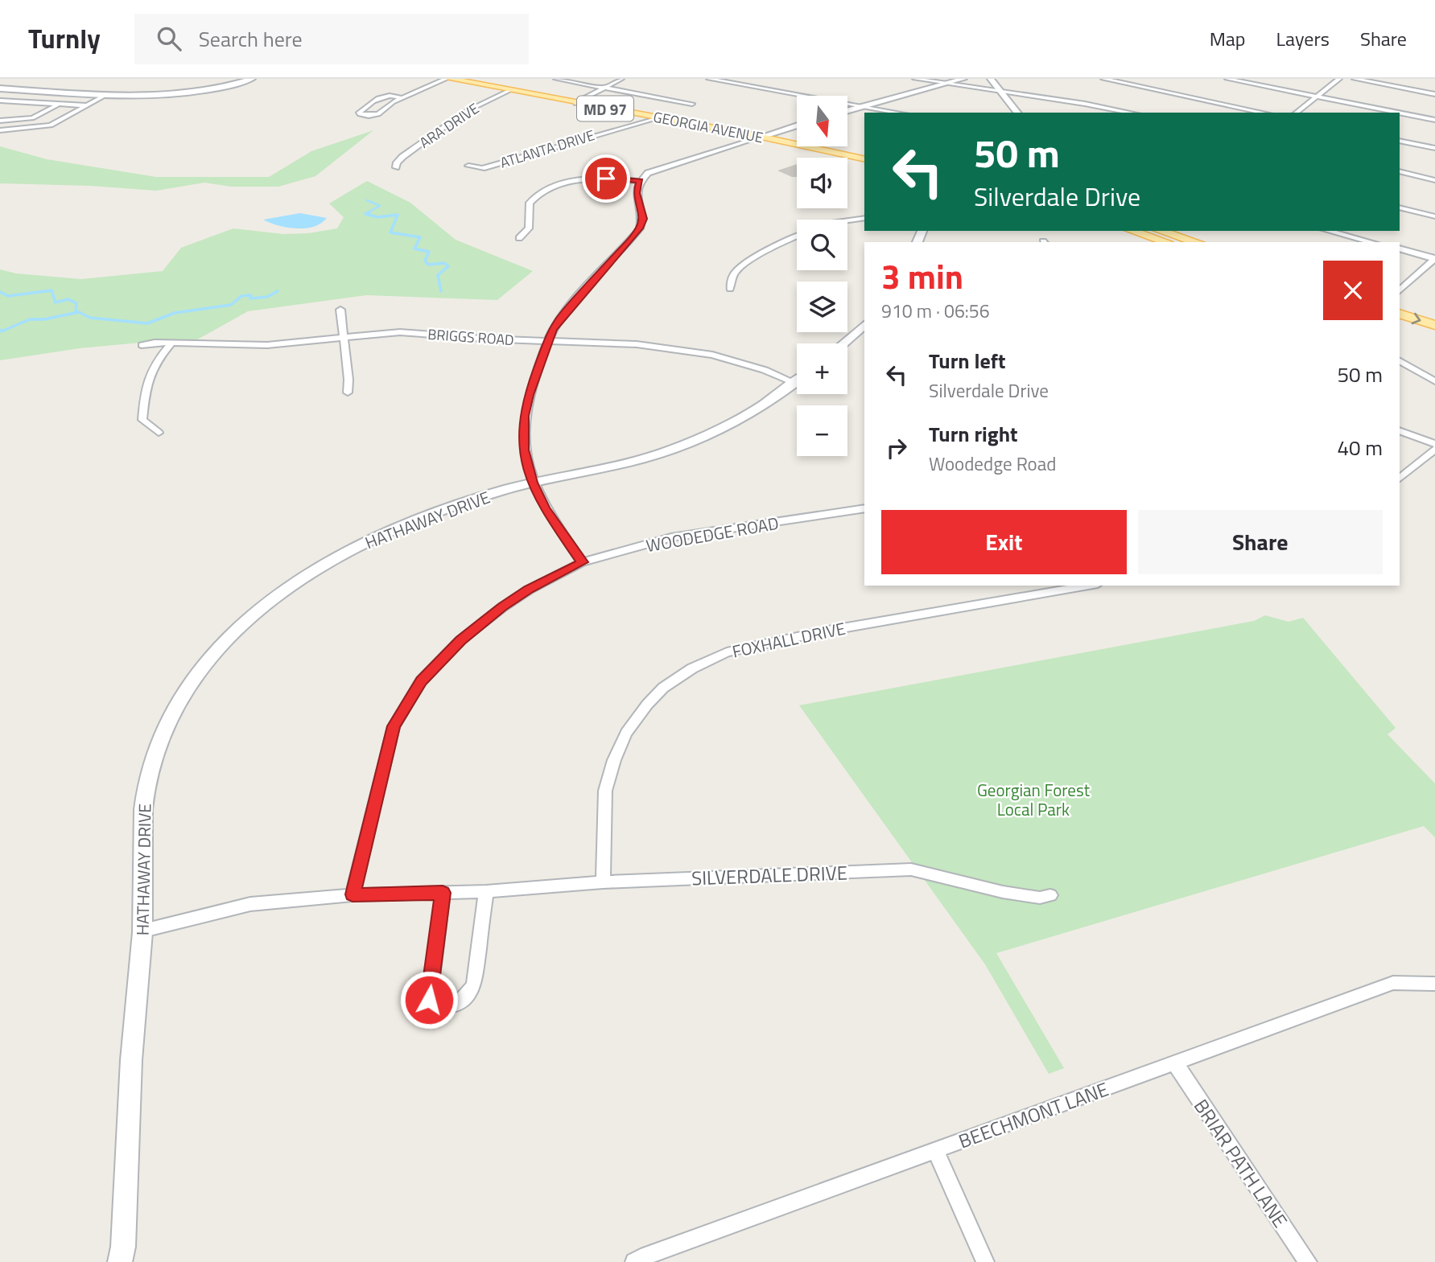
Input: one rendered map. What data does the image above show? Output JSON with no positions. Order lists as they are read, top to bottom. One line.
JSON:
{"streets":{"main road":["MD 97","GEORGIA AVENUE"],"street":["ARA DRIVE","ATLANTA DRIVE","BRIGGS ROAD","HATHAWAY DRIVE","WOODEDGE ROAD","FOXHALL DRIVE","SILVERDALE DRIVE","BEECHMONT LANE","BRIAR PATH LANE"]},"crossings":[["ARA DRIVE","GEORGIA AVENUE"],["GEORGIA AVENUE","ATLANTA DRIVE"],["HATHAWAY DRIVE","SILVERDALE DRIVE"],["WOODEDGE ROAD","SILVERDALE DRIVE"],["FOXHALL DRIVE","SILVERDALE DRIVE"],["BEECHMONT LANE","BRIAR PATH LANE"]],"parks":["Georgian Forest Local Park"],"north":"bottom","page":{"header":"Turnly","search":"Search here","nav":["Map","Layers","Share"],"map_buttons":["+","−"],"turn":["50 m","Silverdale Drive"],"heading":["3 min","910 m · 06:56"],"list":[{"name":"Turn left","note":"Silverdale Drive","value":"50 m"},{"name":"Turn right","note":"Woodedge Road","value":"40 m"}],"buttons":["Exit","Share"]}}
